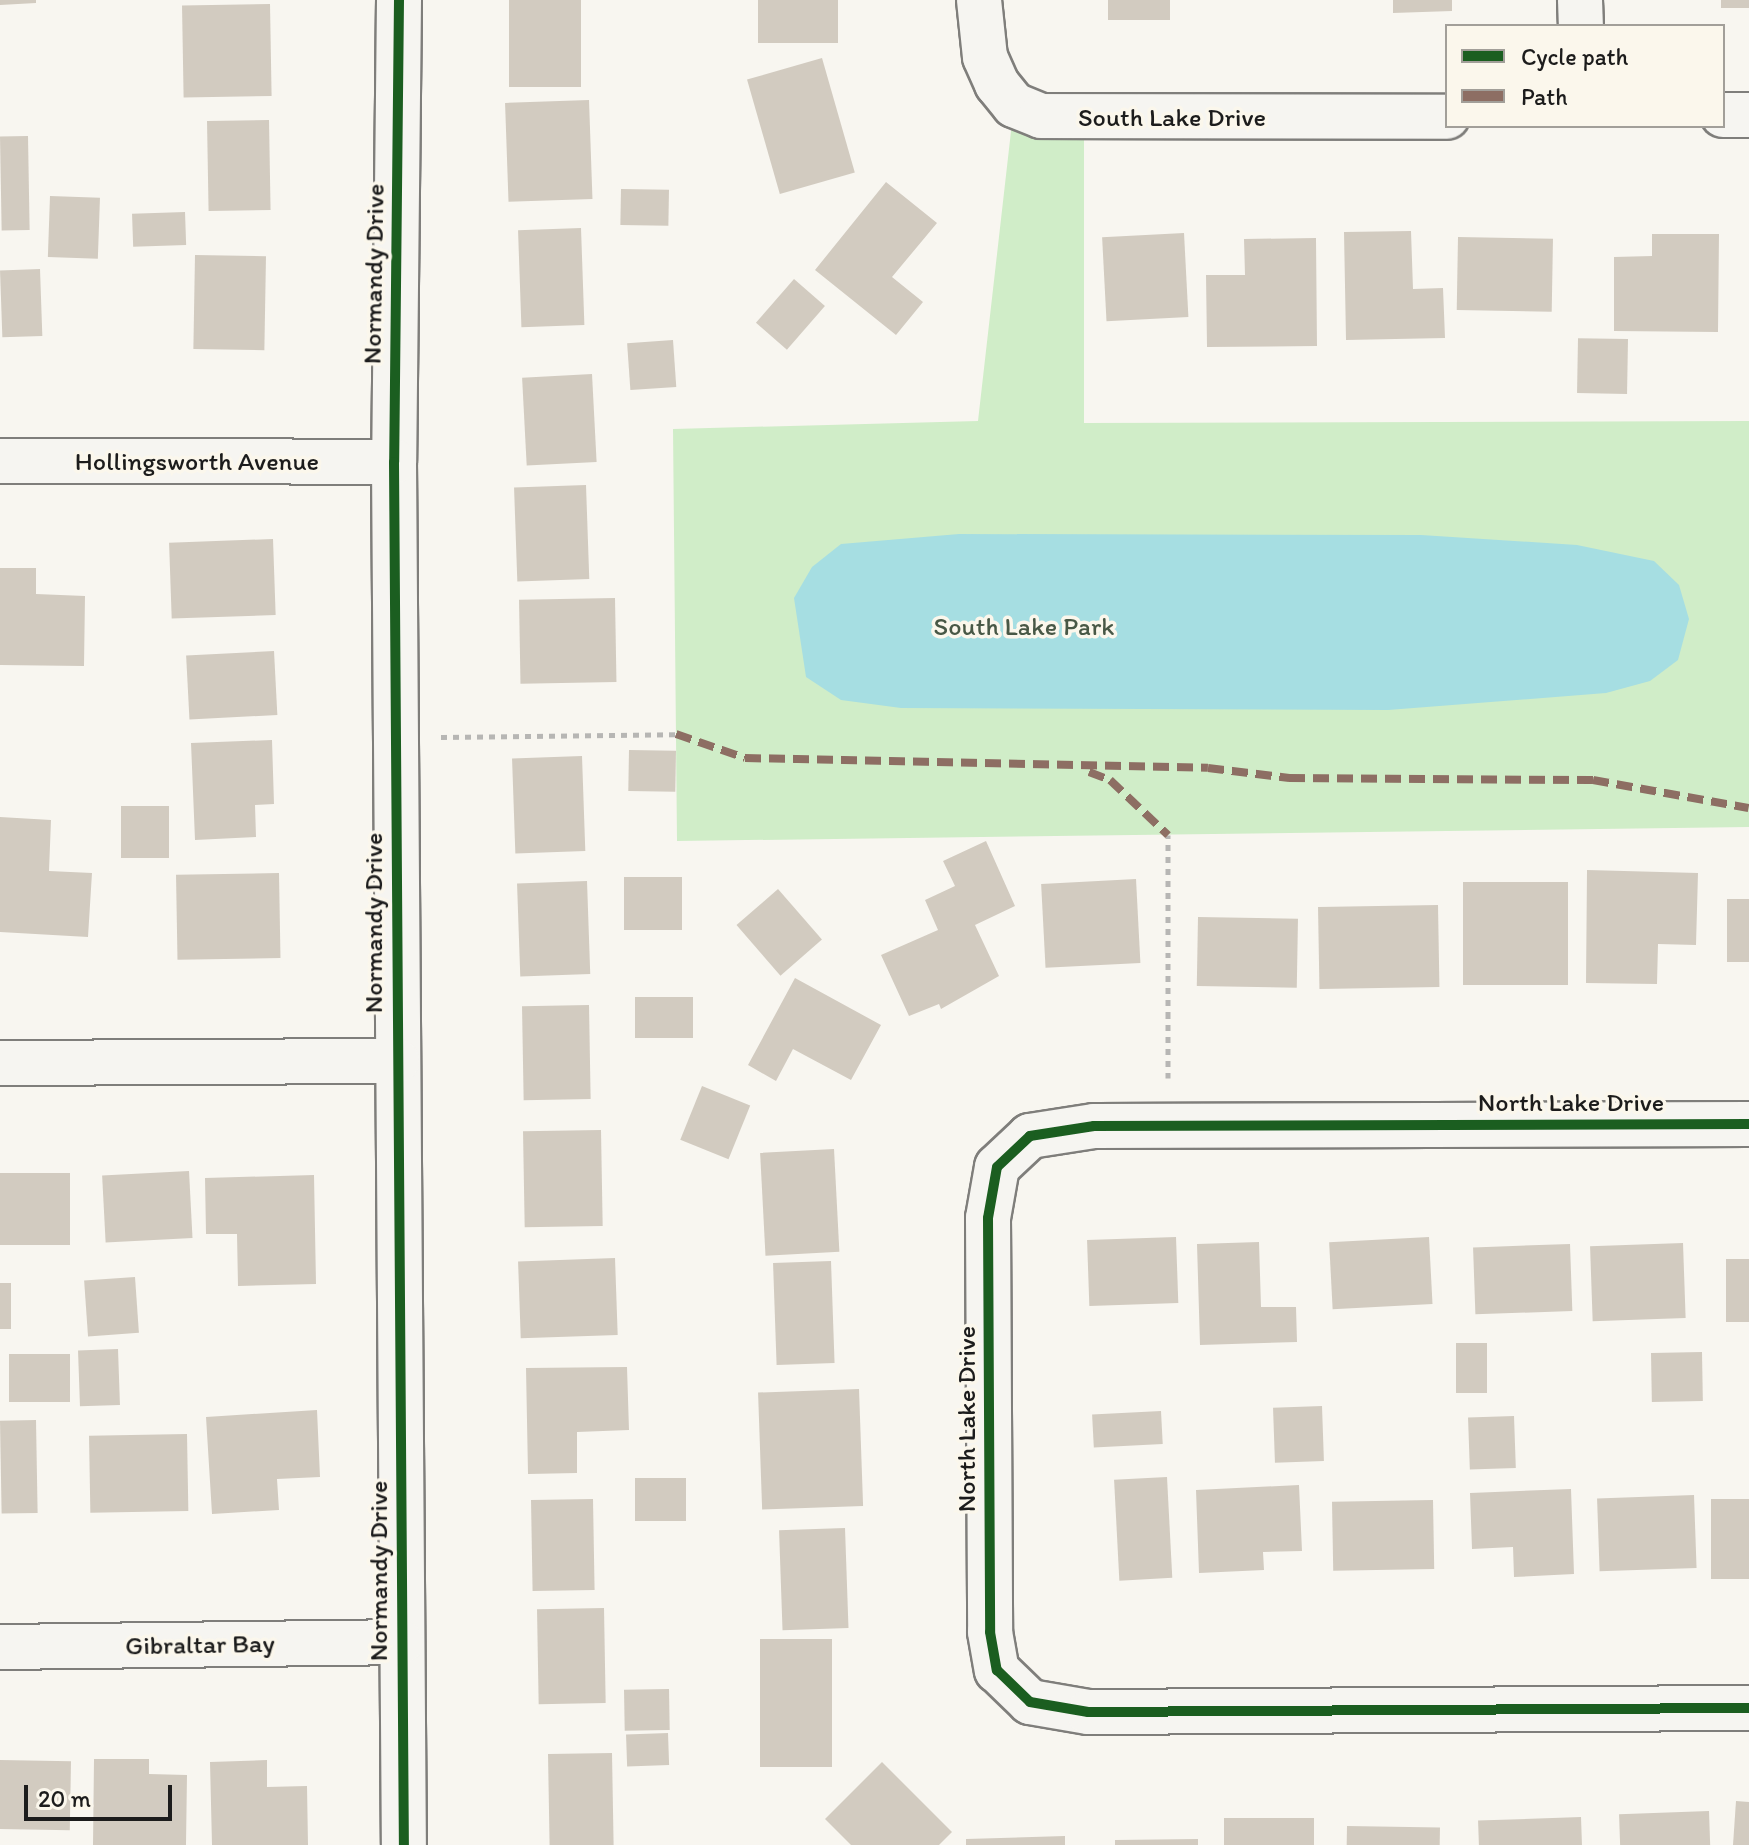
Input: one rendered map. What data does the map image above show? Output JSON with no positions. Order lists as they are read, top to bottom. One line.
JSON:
{"streets":{"street":["South Lake Drive","Normandy Drive","Hollingsworth Avenue","North Lake Drive","Gibraltar Bay"]},"crossings":[["Normandy Drive","Hollingsworth Avenue"],["Normandy Drive","Gibraltar Bay"]],"parks":["South Lake Park"],"legend":["Cycle path","Path"],"scale_bar":"20 m"}
